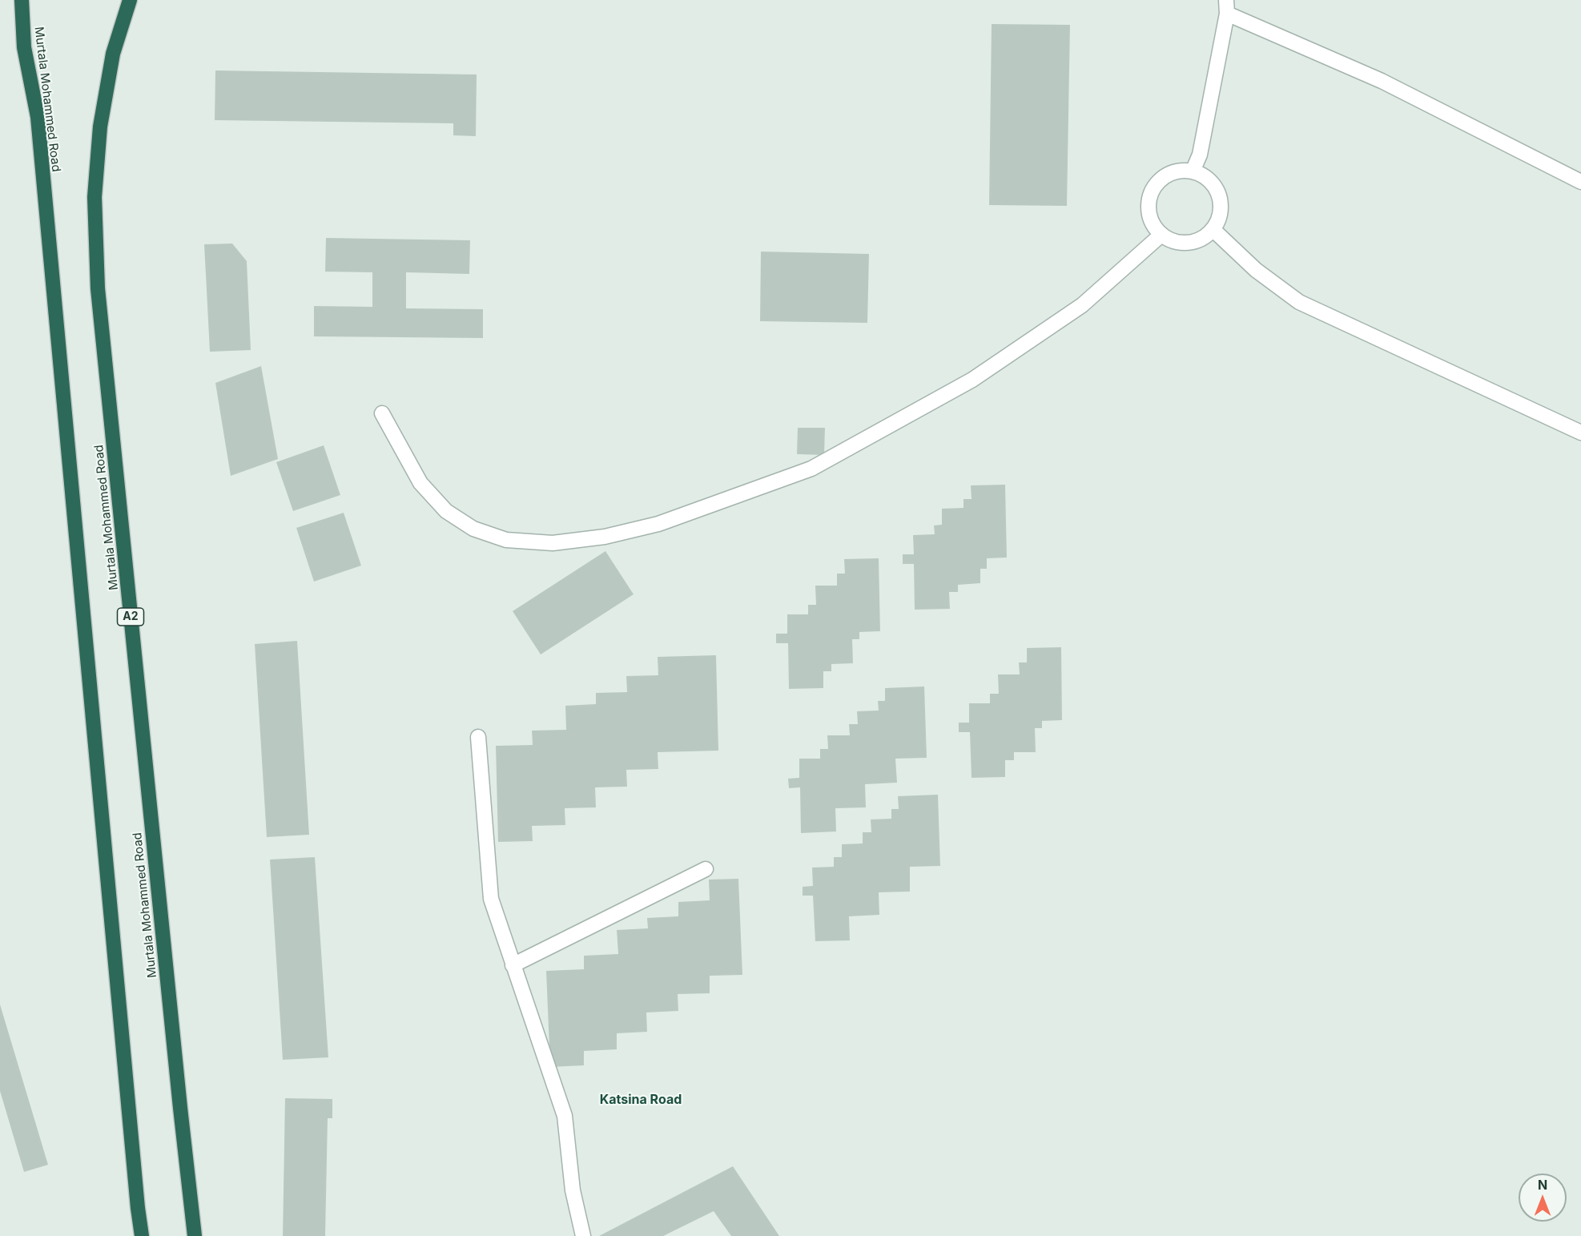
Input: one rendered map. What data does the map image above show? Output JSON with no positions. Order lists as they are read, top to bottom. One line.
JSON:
{"streets":{"highway":["Murtala Mohammed Road","A2"]},"districts":["Katsina Road"],"north":"top"}
